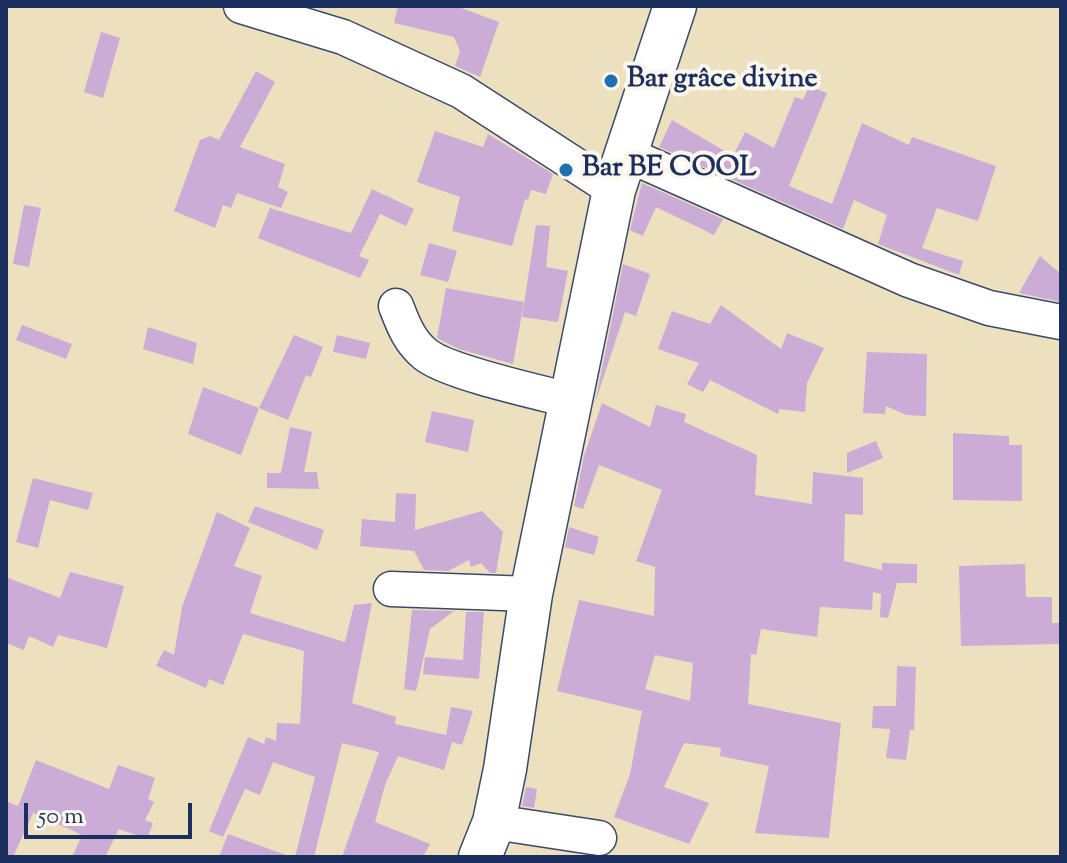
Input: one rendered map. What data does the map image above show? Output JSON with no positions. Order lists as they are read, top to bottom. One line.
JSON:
{"places":["Bar grâce divine","Bar BE COOL"],"scale_bar":"50 m"}
